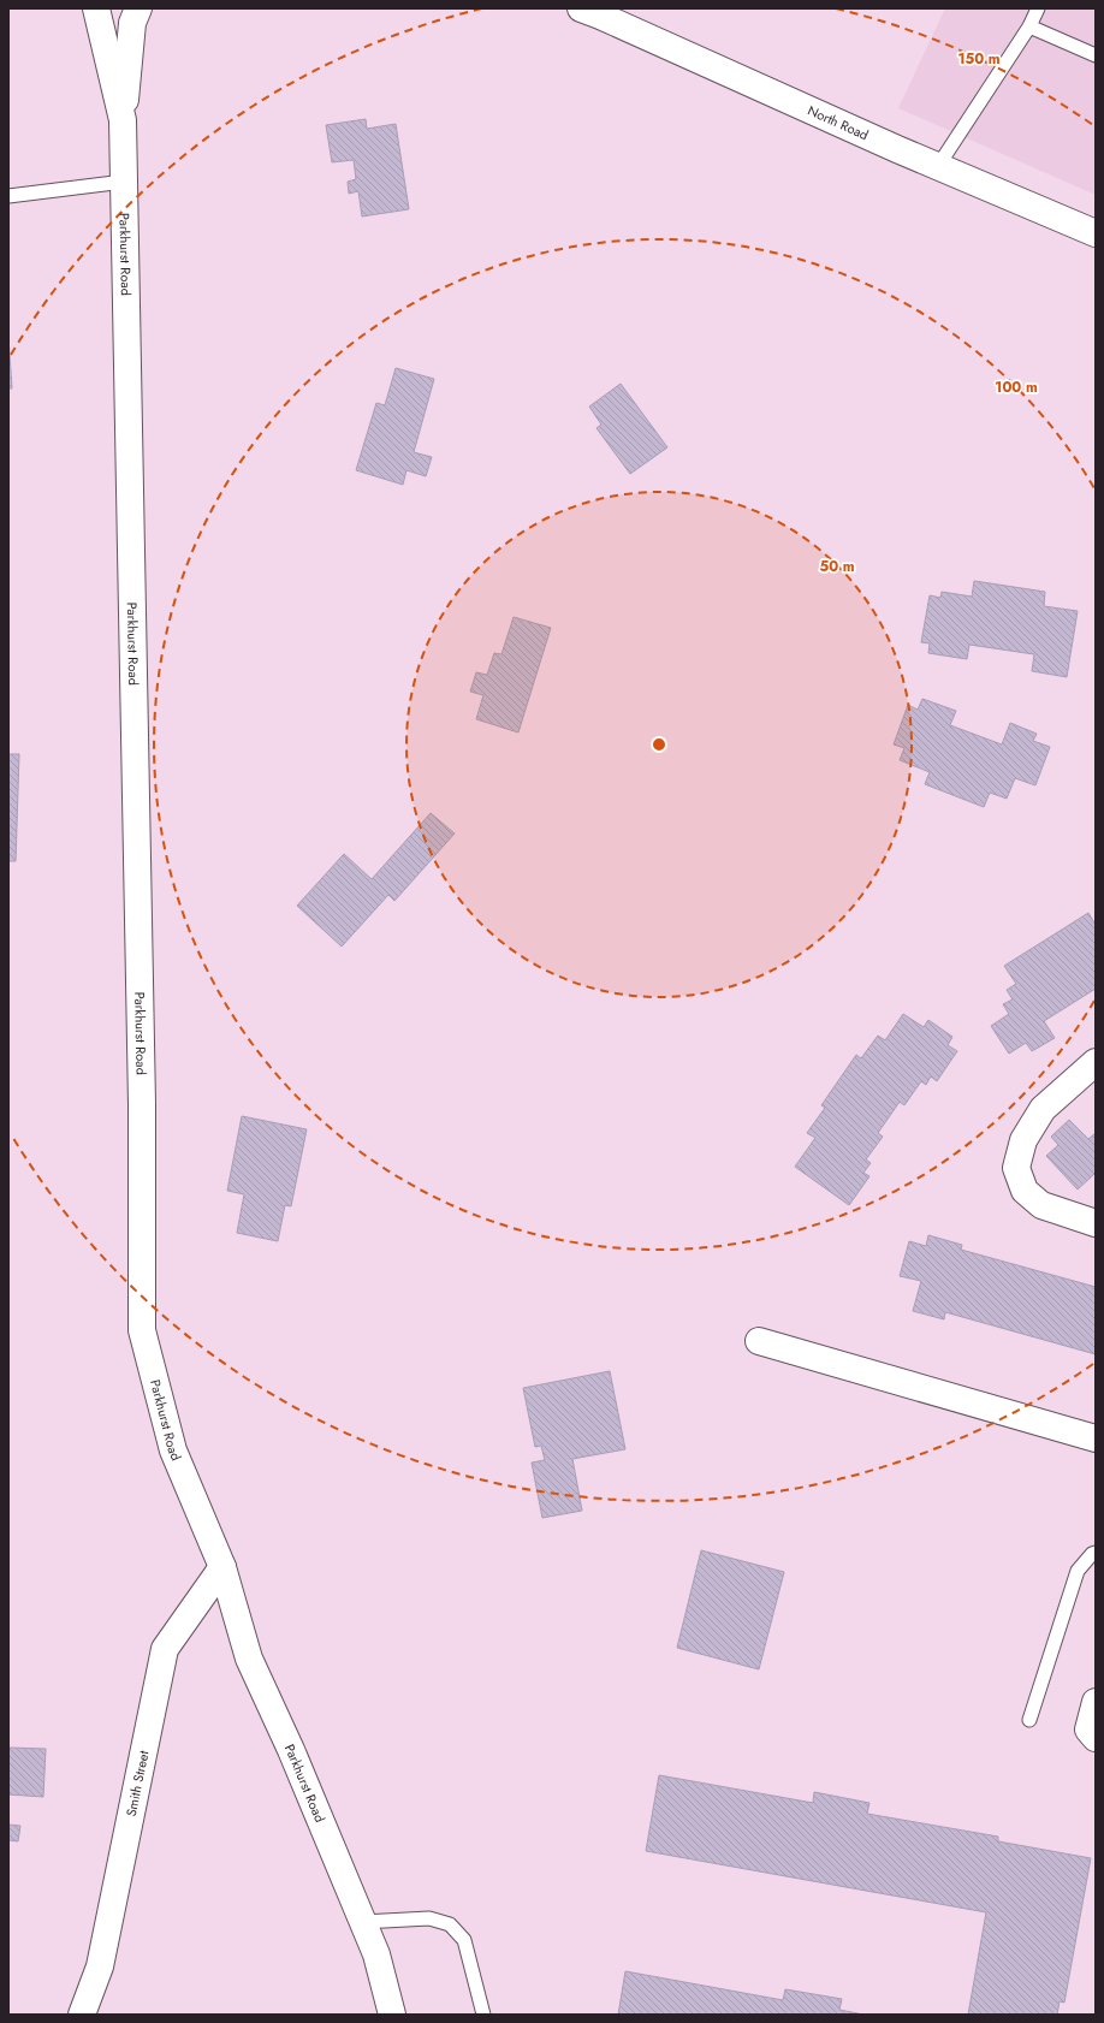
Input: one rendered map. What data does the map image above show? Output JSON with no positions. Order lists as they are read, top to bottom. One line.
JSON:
{"streets":{"street":["North Road","Parkhurst Road","Smith Street"]},"crossings":[["Parkhurst Road","Smith Street"]],"rings":["150 m","100 m","50 m"]}
